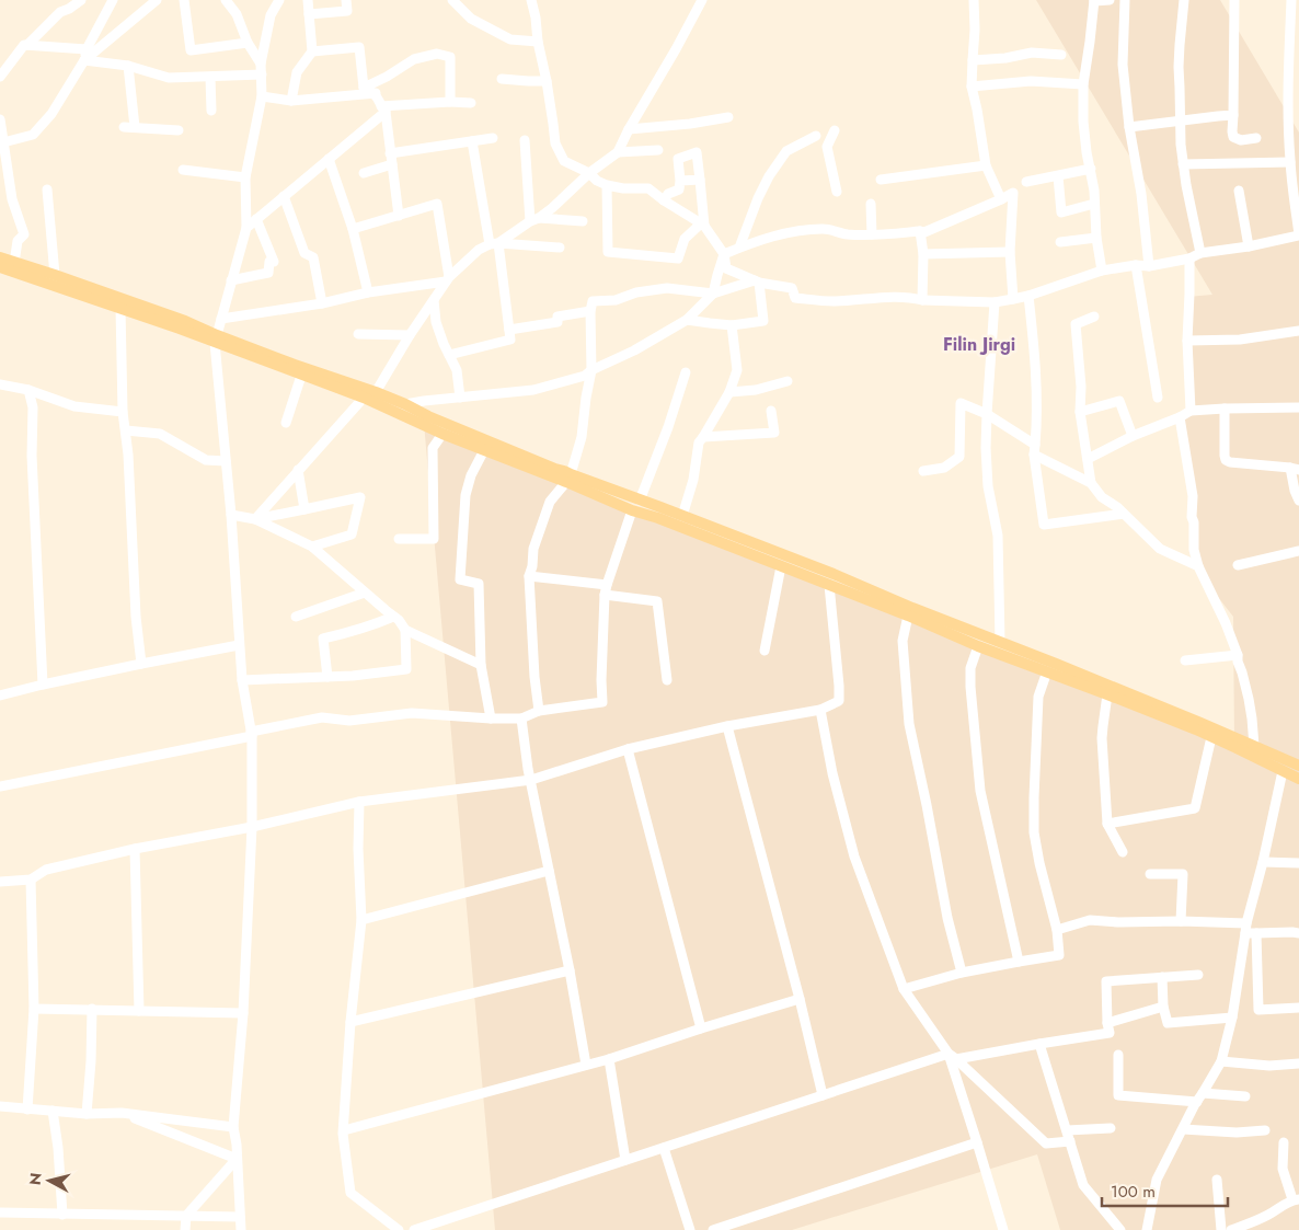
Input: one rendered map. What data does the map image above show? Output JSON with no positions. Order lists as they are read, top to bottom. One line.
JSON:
{"districts":["Filin Jirgi"],"scale_bar":"100 m","north":"left"}
